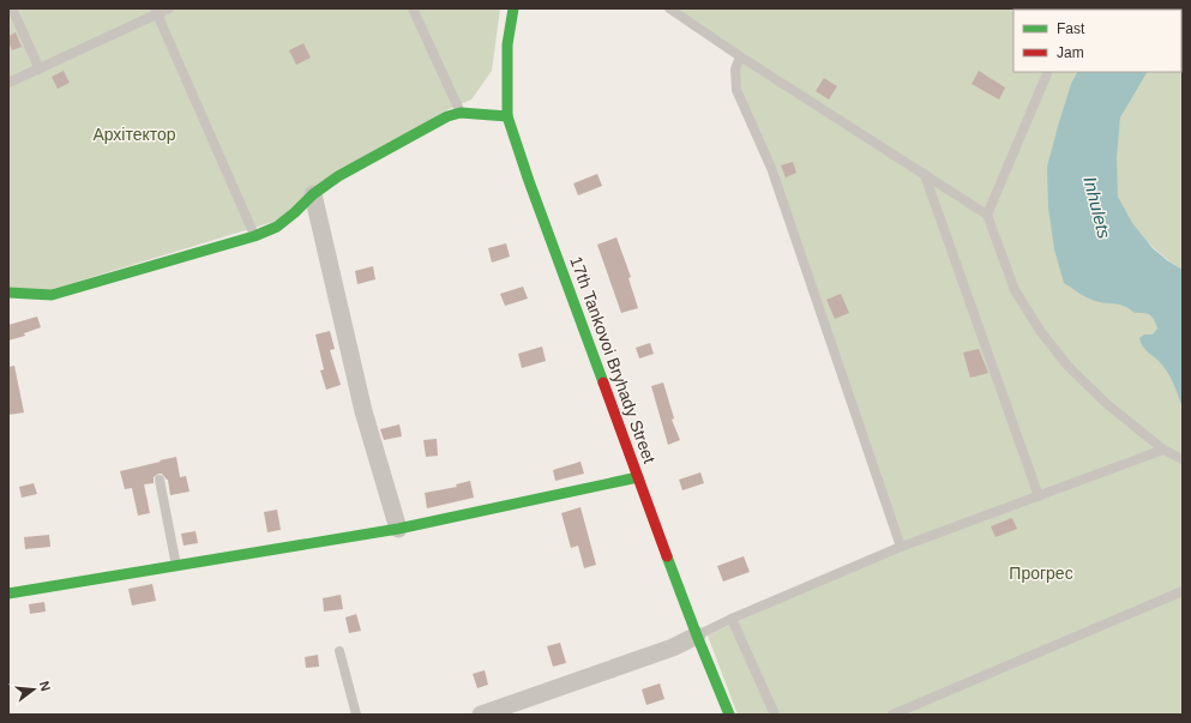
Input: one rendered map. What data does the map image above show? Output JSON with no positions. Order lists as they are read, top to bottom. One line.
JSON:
{"streets":{"street":["17th Tankovoi Bryhady Street"]},"water":["Inhulets"],"parks":["Архітектор","Прогрес"],"legend":["Fast","Jam"],"north":"right"}
